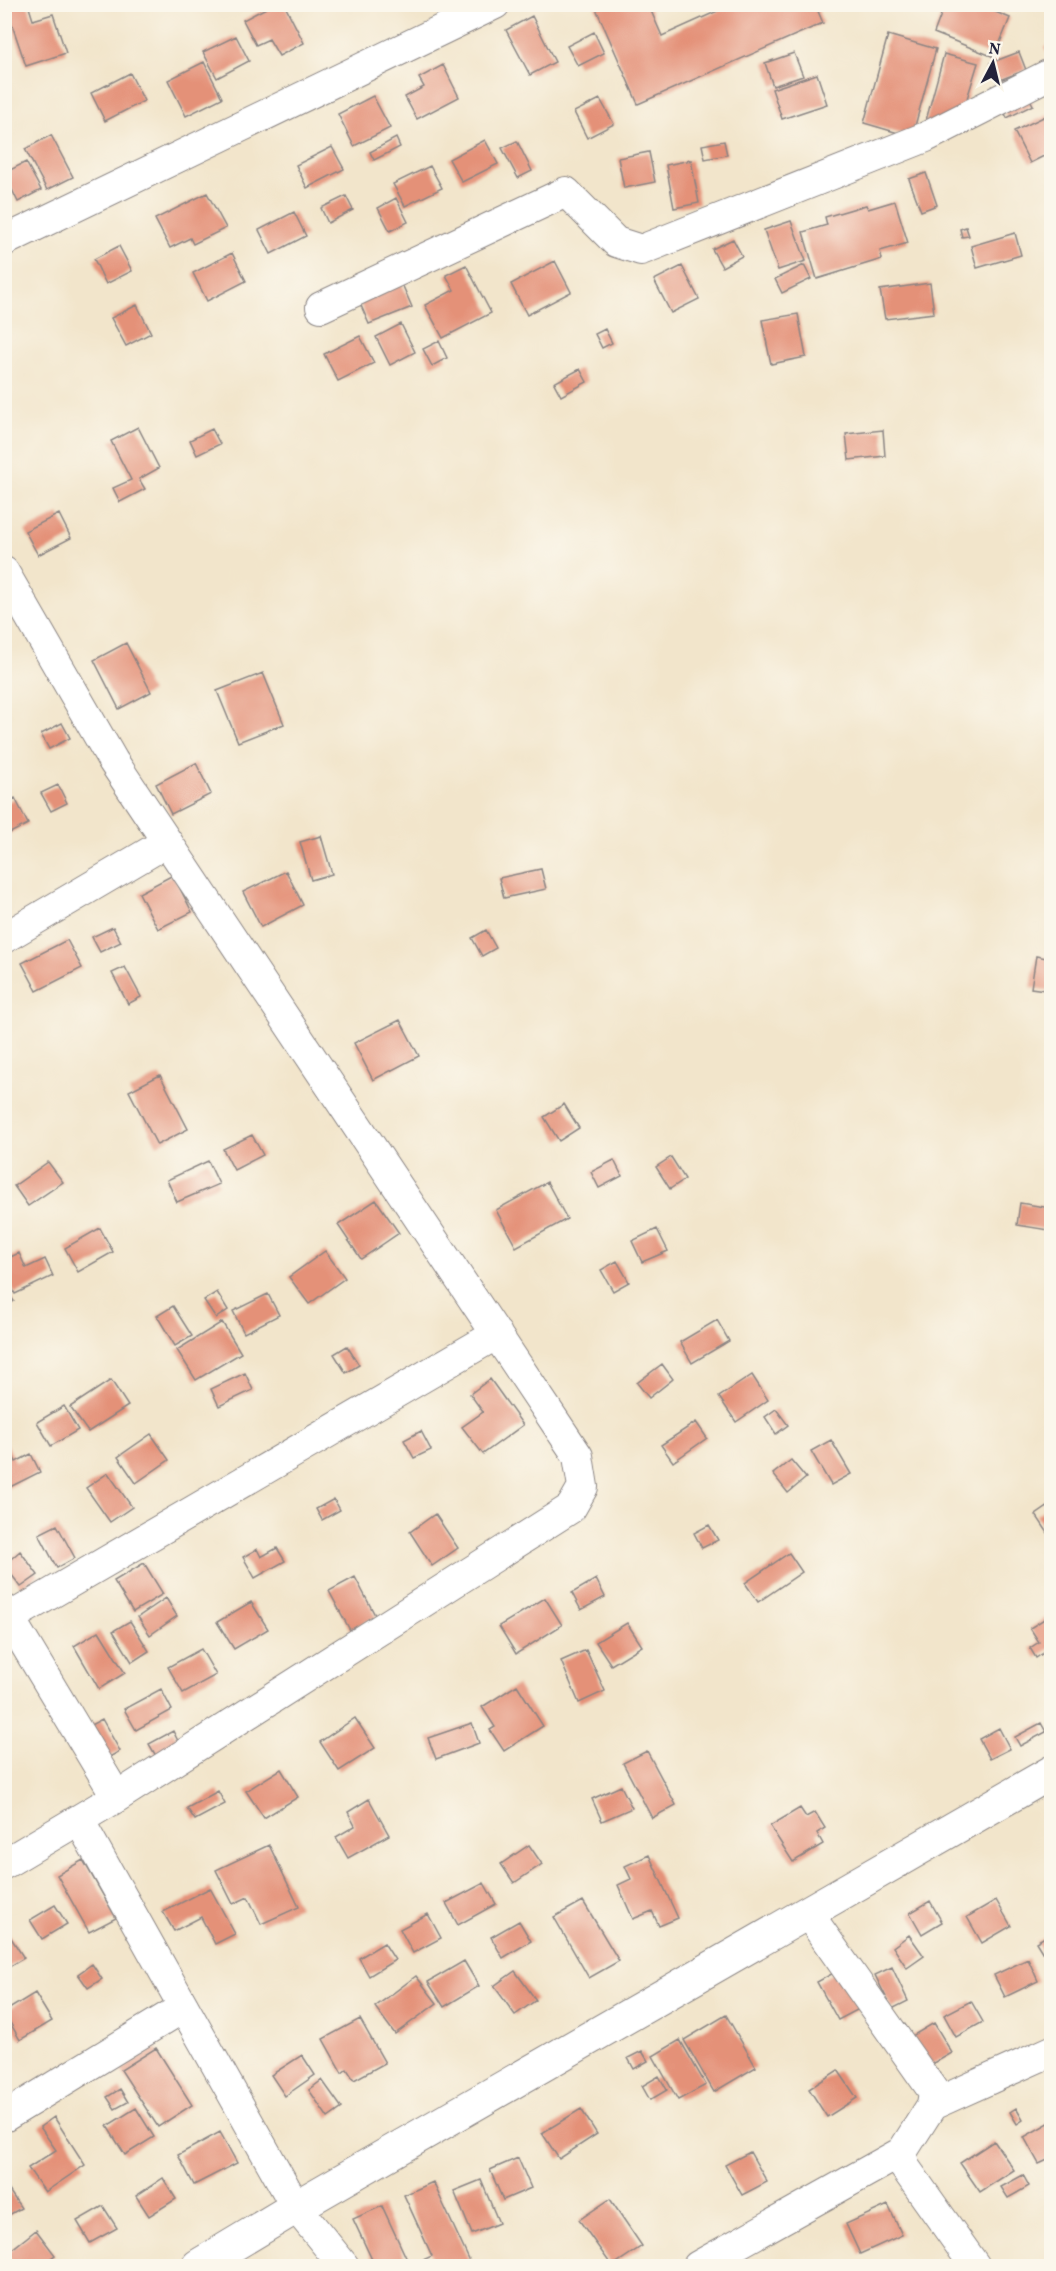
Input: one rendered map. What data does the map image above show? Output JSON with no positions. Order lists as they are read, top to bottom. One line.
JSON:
{"north":"top"}
